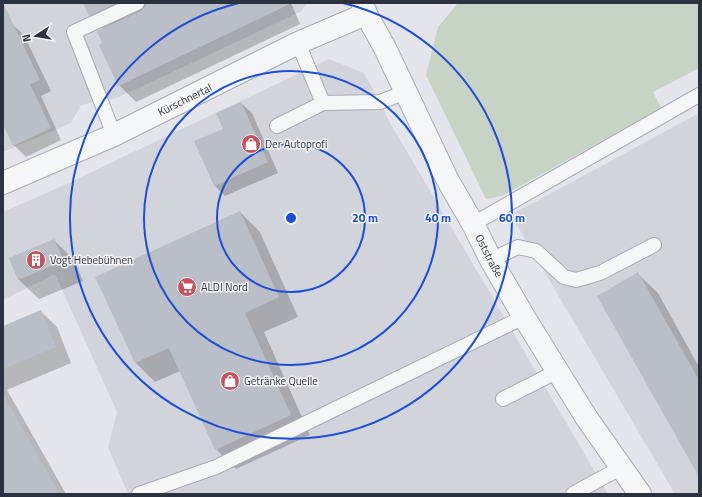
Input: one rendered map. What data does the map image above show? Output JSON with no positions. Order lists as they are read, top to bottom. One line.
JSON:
{"streets":{"street":["Kürschnertal","Oststraße"]},"crossings":[["Kürschnertal","Oststraße"]],"places":{"shop":["Der Autoprofi","Getränke Quelle"],"building":["Vogt Hebebühnen"],"supermarket":["ALDI Nord"]},"north":"left","rings":["20 m","40 m","60 m"]}
